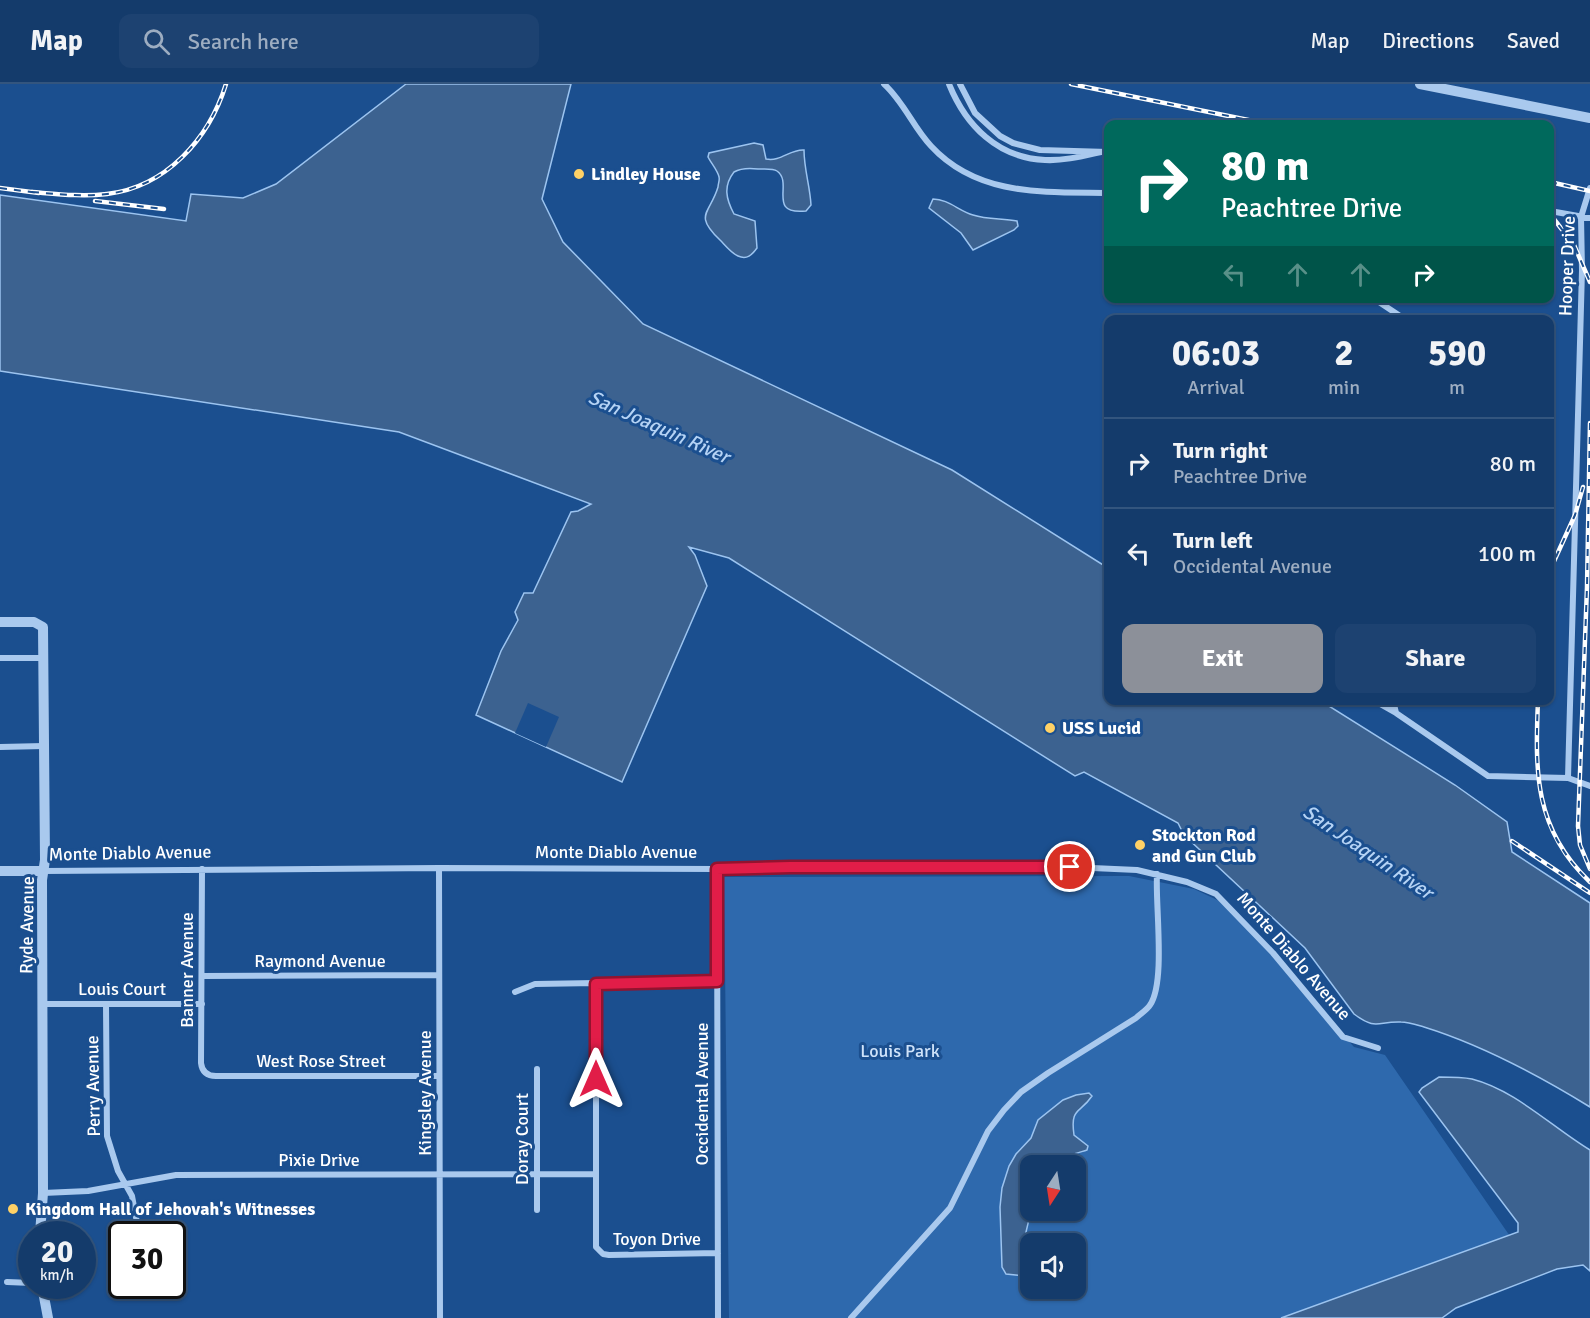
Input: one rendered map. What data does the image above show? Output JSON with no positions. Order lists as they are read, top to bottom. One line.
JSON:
{"streets":{"street":["Hooper Drive","Monte Diablo Avenue","Ryde Avenue","Raymond Avenue","Banner Avenue","Louis Court","West Rose Street","Perry Avenue","Kingsley Avenue","Occidental Avenue","Doray Court","Pixie Drive","Toyon Drive"]},"crossings":[["Monte Diablo Avenue","Ryde Avenue"],["Monte Diablo Avenue","Banner Avenue"],["Monte Diablo Avenue","Kingsley Avenue"],["Monte Diablo Avenue","Occidental Avenue"],["Ryde Avenue","Louis Court"],["Ryde Avenue","Pixie Drive"],["Raymond Avenue","Banner Avenue"],["Raymond Avenue","Kingsley Avenue"],["Banner Avenue","Louis Court"],["Banner Avenue","West Rose Street"],["Louis Court","Perry Avenue"],["West Rose Street","Kingsley Avenue"],["Perry Avenue","Pixie Drive"],["Kingsley Avenue","Pixie Drive"],["Occidental Avenue","Toyon Drive"],["Doray Court","Pixie Drive"],["Pixie Drive","Toyon Drive"]],"water":["San Joaquin River"],"parks":["Louis Park"],"places":["Lindley House","USS Lucid","Stockton Rod and Gun Club","Kingdom Hall of Jehovah's Witnesses"],"north":"bottom","page":{"header":"Map","search":"Search here","nav":["Map","Directions","Saved"],"turn":["80 m","Peachtree Drive"],"eta":["06:03","Arrival","2","min","590","m"],"list":[{"name":"Turn right","note":"Peachtree Drive","value":"80 m"},{"name":"Turn left","note":"Occidental Avenue","value":"100 m"}],"buttons":["Exit","Share"],"speed":"20 km/h","limit":"30"}}
